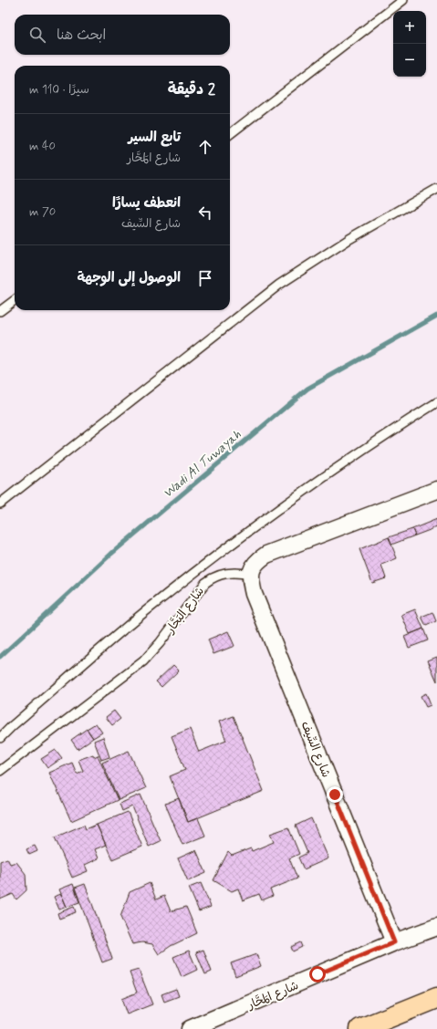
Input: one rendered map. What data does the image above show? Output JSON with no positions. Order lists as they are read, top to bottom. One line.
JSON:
{"streets":{"street":["شارع السِّيف","شارع المَحَّار"],"lane":["شارع البَحَّار"]},"crossings":[["شارع البَحَّار","شارع السِّيف"],["شارع السِّيف","شارع المَحَّار"]],"water":["Wadi Al Tuwayah"],"page":{"map_buttons":["+","−"],"search":"ابحث هنا","heading":["2 دقيقة","سيرًا · 110 m"],"list":[["تابع السير","شارع المَحَّار","40 m"],["انعطف يسارًا","شارع السِّيف","70 m"],"الوصول إلى الوجهة"]}}
